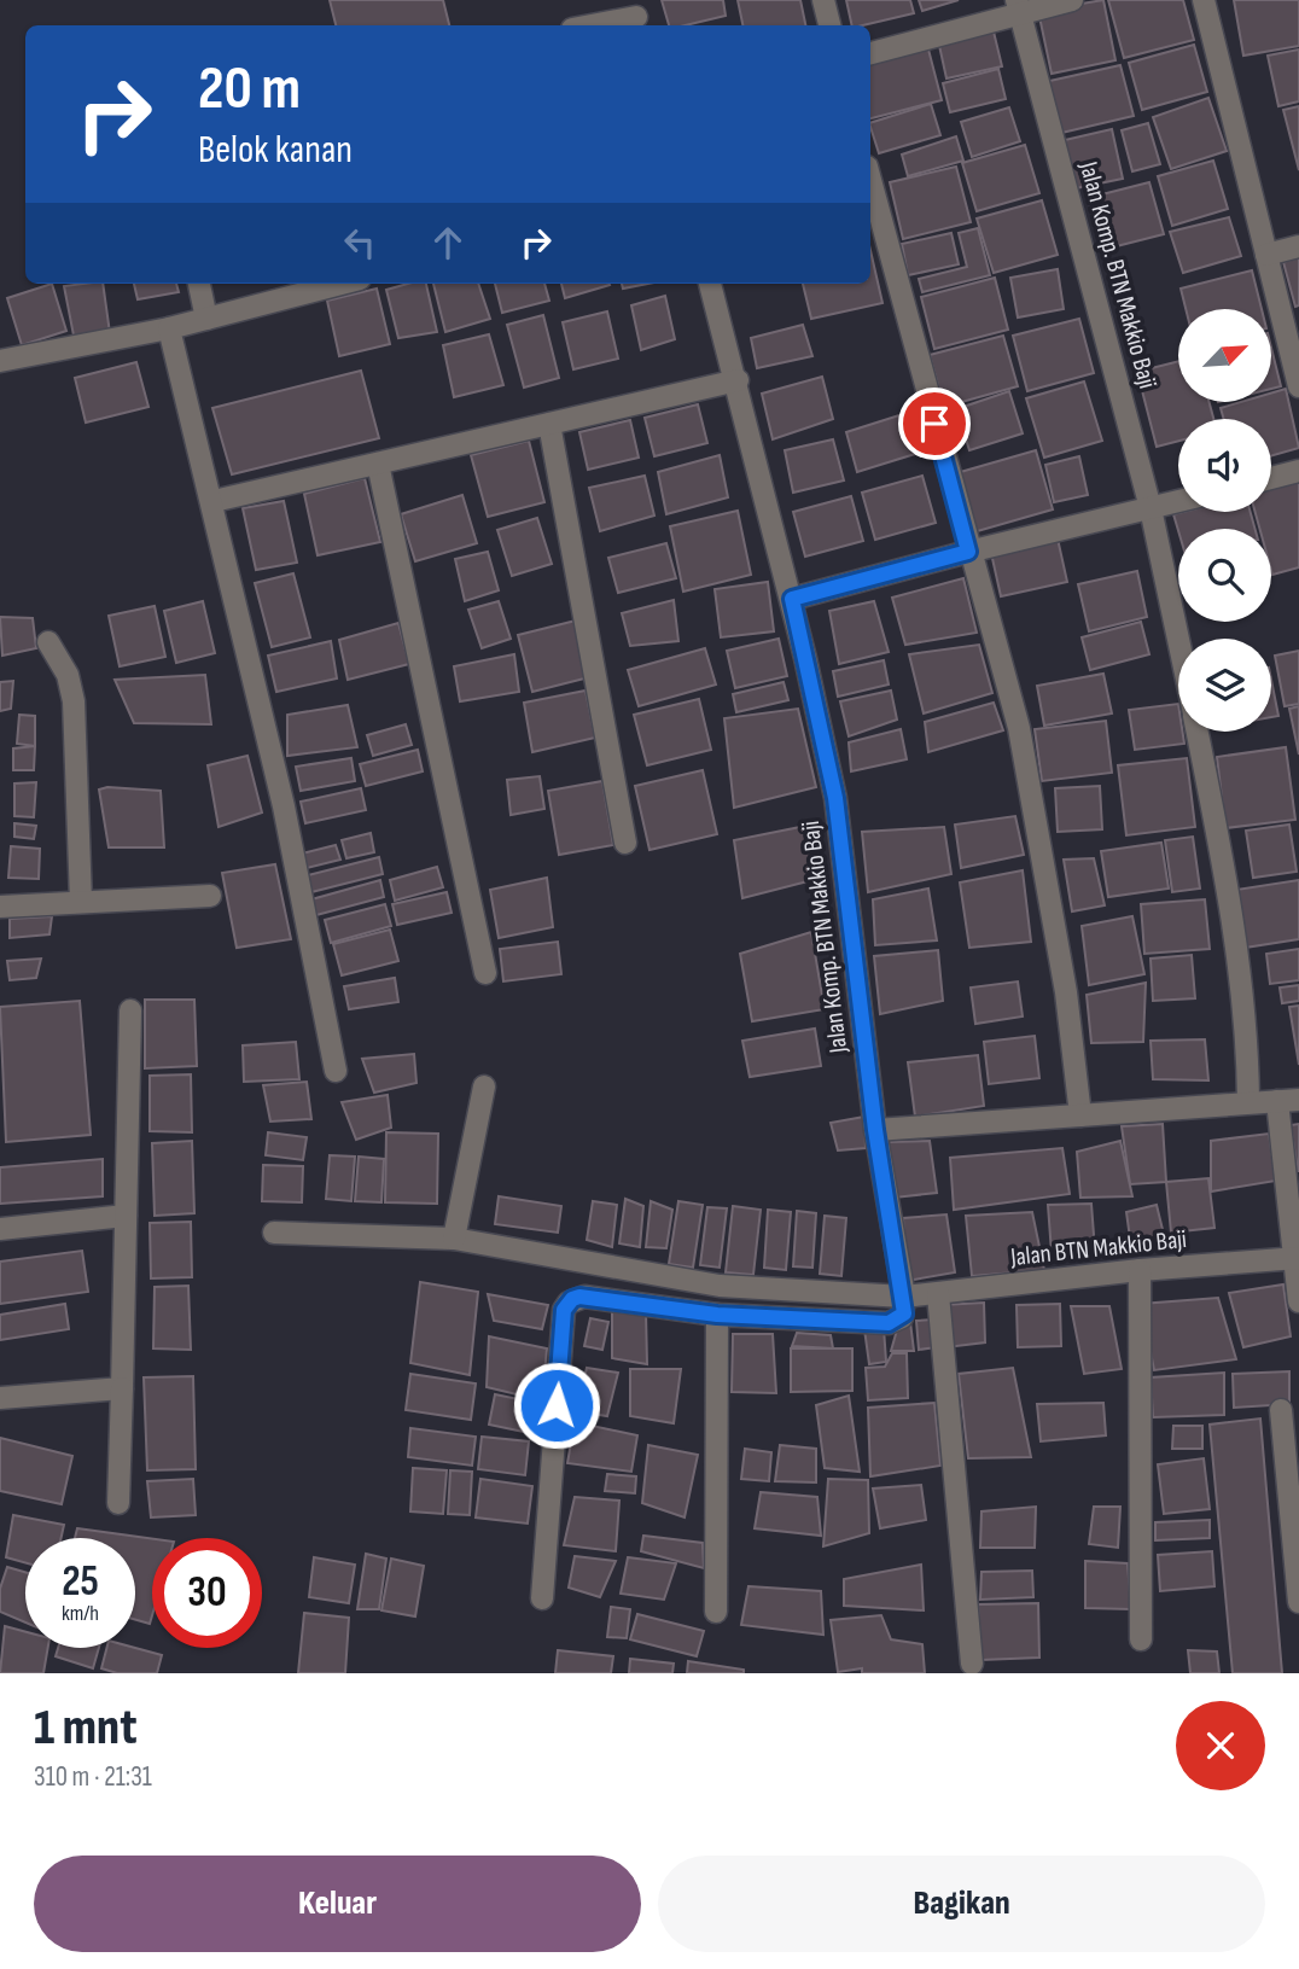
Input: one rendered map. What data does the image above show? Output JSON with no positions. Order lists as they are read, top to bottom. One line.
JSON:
{"streets":{"street":["Jalan Komp. BTN Makkio Baji","Jalan BTN Makkio Baji"]},"crossings":[["Jalan Komp. BTN Makkio Baji","Jalan BTN Makkio Baji"]],"north":"top right","page":{"turn":["20 m","Belok kanan"],"speed":"25 km/h","limit":"30","heading":["1 mnt","310 m · 21:31"],"buttons":["Keluar","Bagikan"]}}
